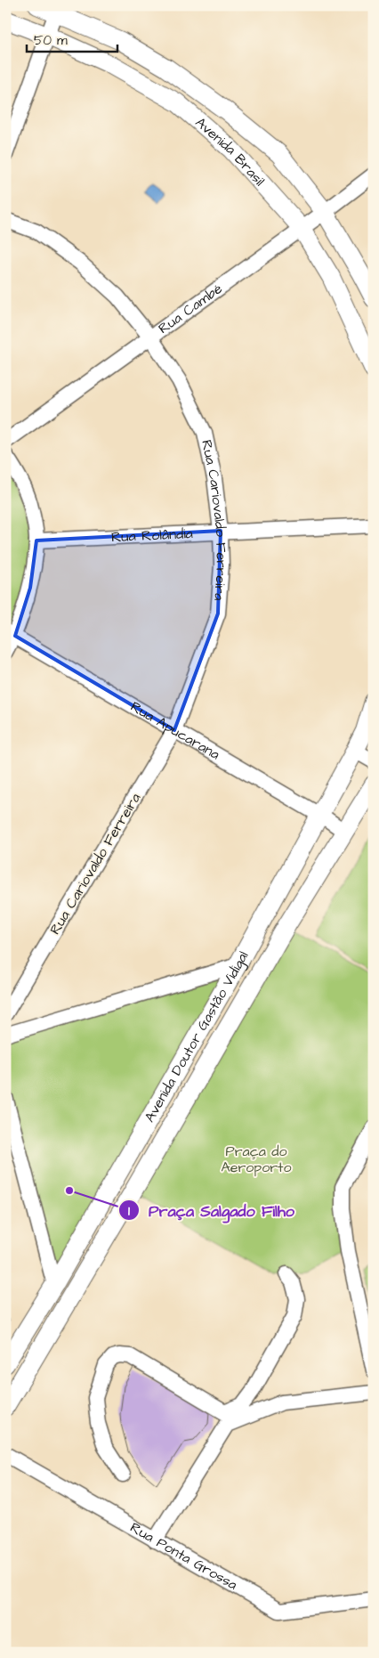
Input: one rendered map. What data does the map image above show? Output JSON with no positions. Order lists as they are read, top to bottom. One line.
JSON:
{"streets":{"main road":["Avenida Brasil","Avenida Doutor Gastão Vidigal"],"street":["Rua Cambé","Rua Cariovaldo Ferreira","Rua Rolândia","Rua Apucarana","Rua Ponta Grossa"]},"crossings":[["Avenida Brasil","Rua Cambé"],["Rua Cambé","Rua Cariovaldo Ferreira"],["Rua Cariovaldo Ferreira","Rua Rolândia"],["Rua Cariovaldo Ferreira","Rua Apucarana"],["Rua Apucarana","Avenida Doutor Gastão Vidigal"]],"parks":["Praça do Aeroporto"],"places":["Praça Salgado Filho"],"scale_bar":"50 m"}
